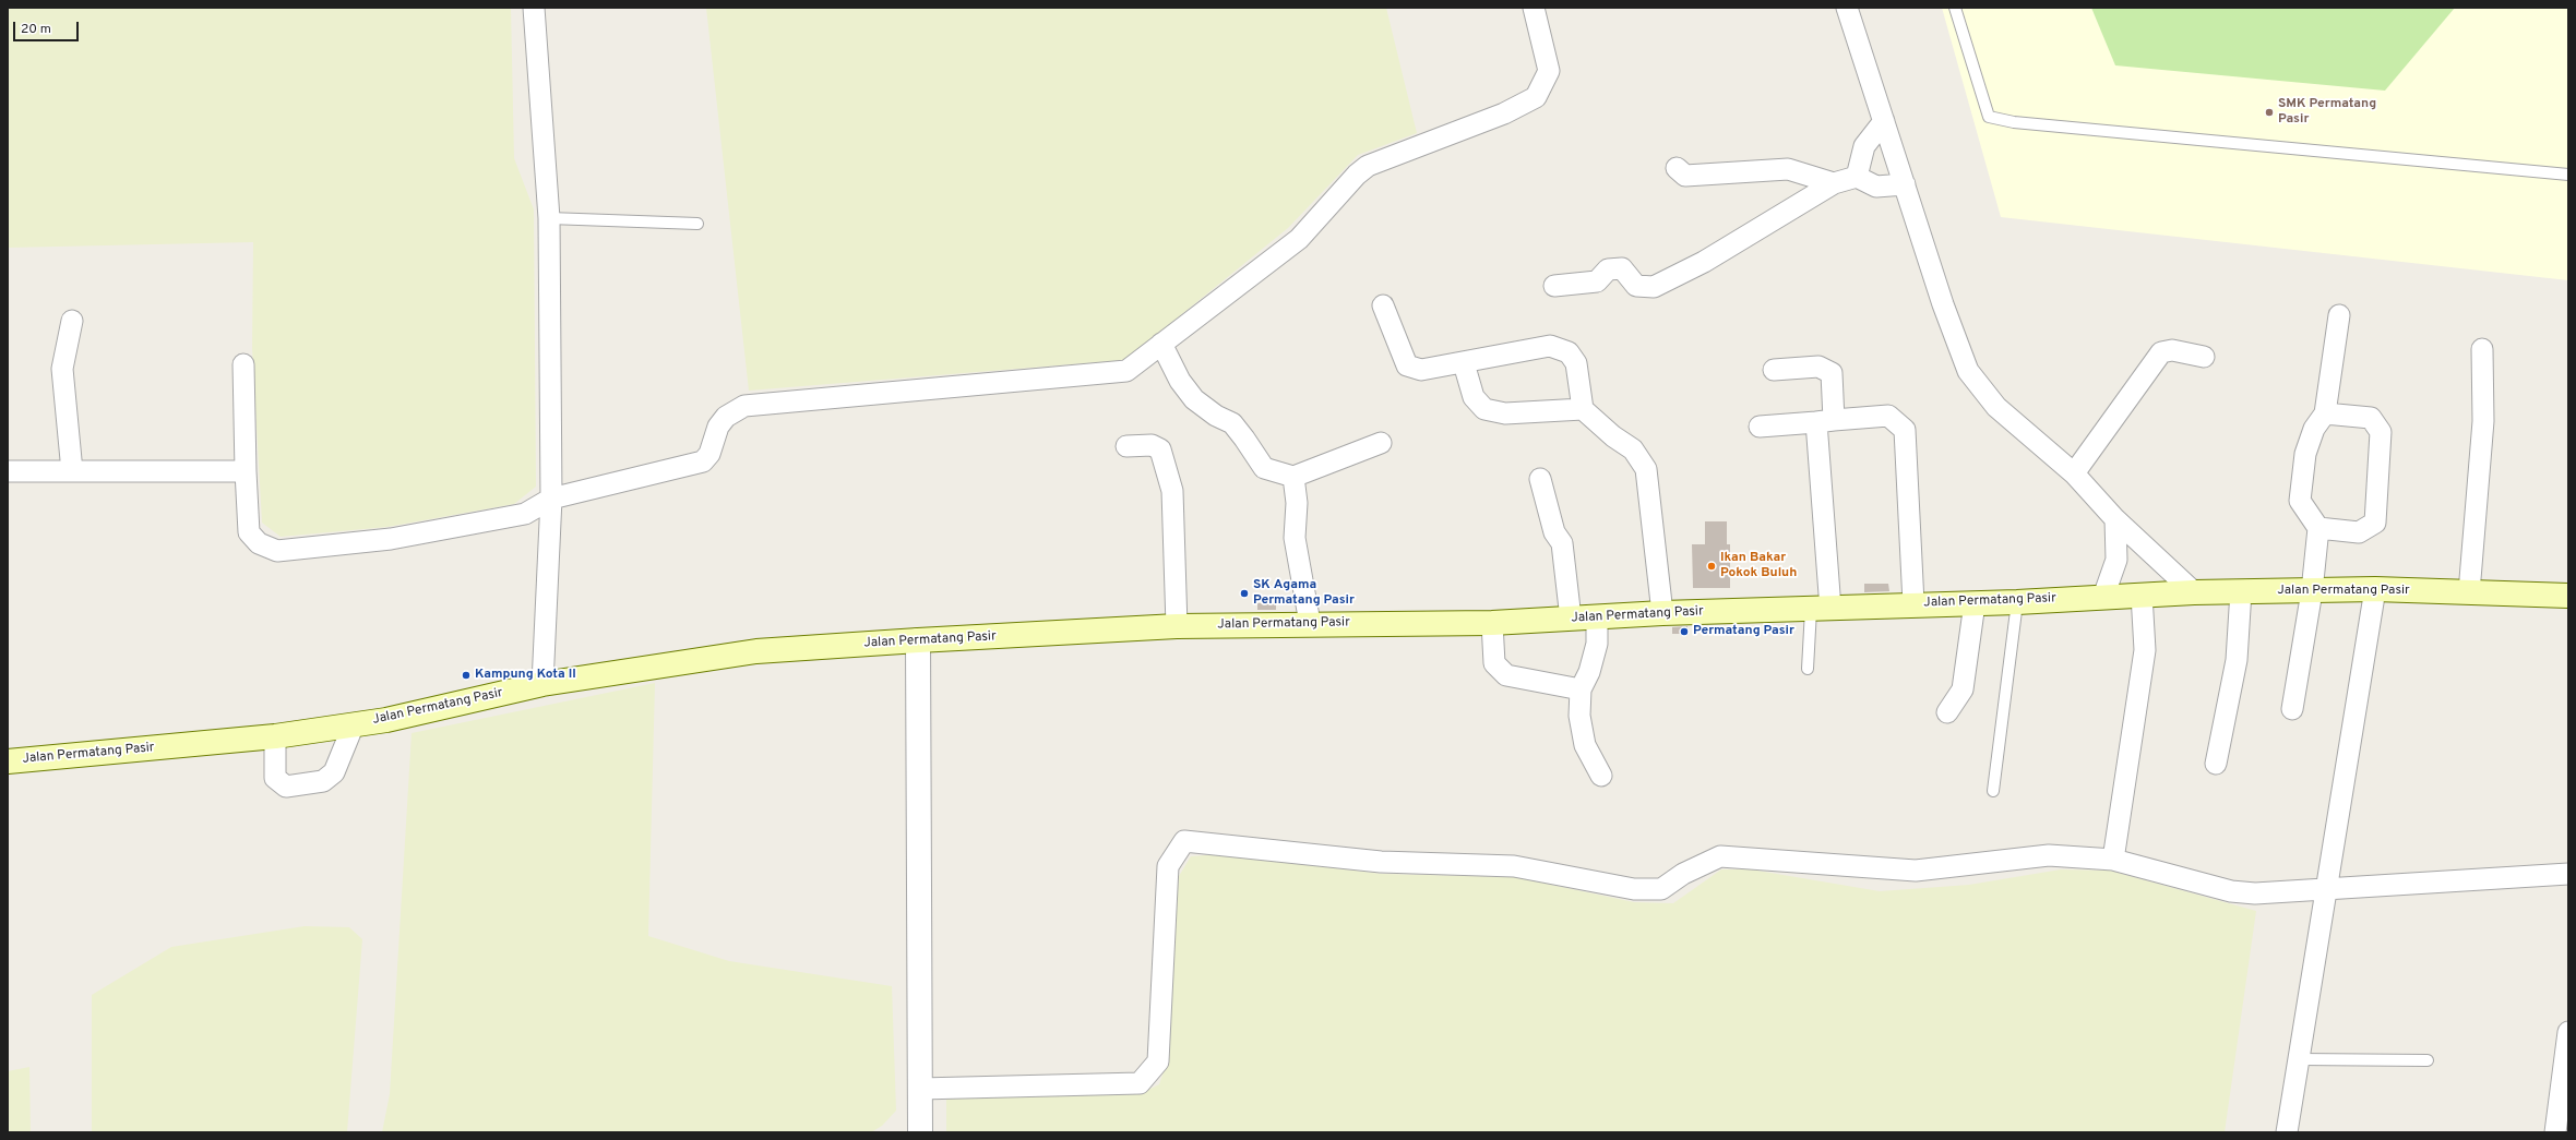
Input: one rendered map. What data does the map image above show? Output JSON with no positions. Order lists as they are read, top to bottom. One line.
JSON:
{"streets":{"main road":["Jalan Permatang Pasir"]},"places":["SMK Permatang Pasir","Ikan Bakar Pokok Buluh","SK Agama Permatang Pasir","Permatang Pasir","Kampung Kota II"],"scale_bar":"20 m"}
